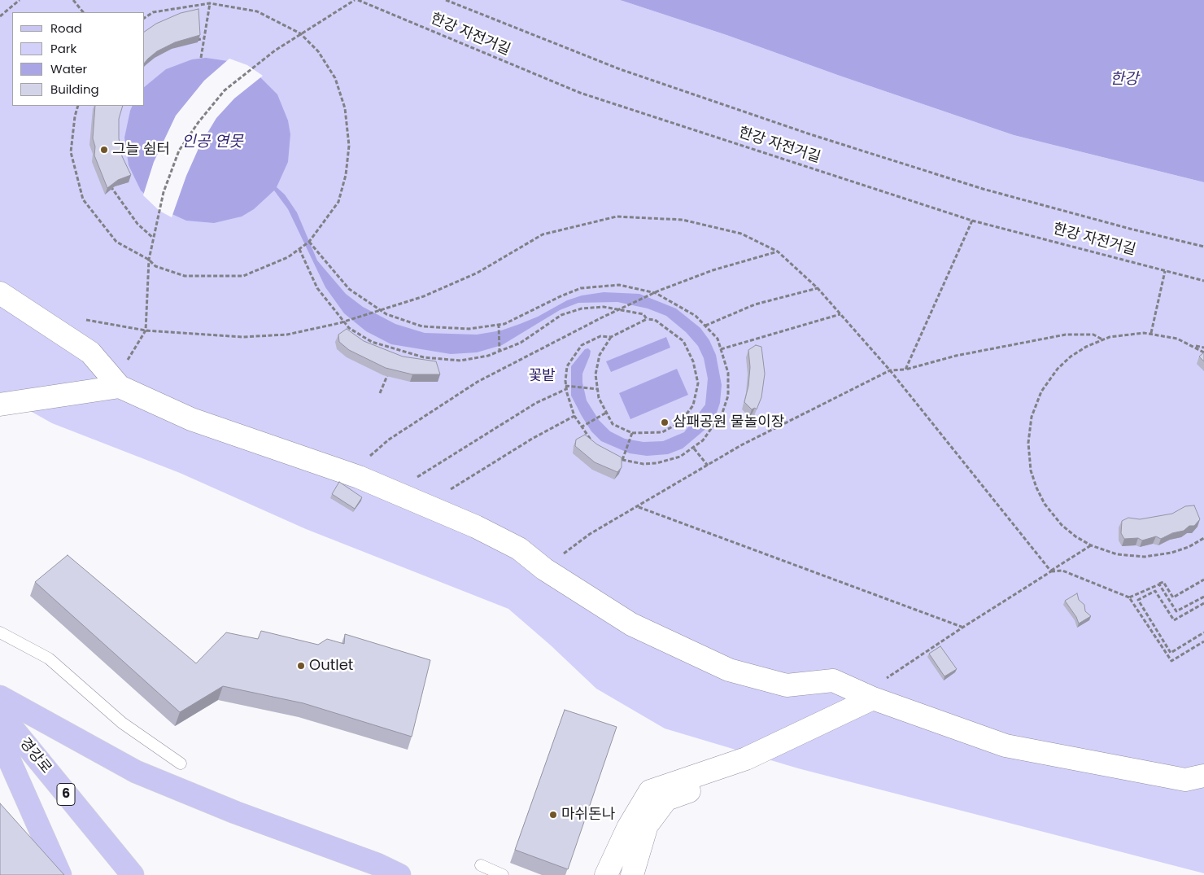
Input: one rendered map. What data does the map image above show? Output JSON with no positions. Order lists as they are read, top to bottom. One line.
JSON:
{"streets":{"main road":["경강로","6"],"path":["한강 자전거길"]},"water":["한강","인공 연못"],"parks":["꽃밭"],"places":["그늘 쉼터","삼패공원 물놀이장","Outlet","마쉬돈나"],"legend":["Road","Park","Water","Building"]}
